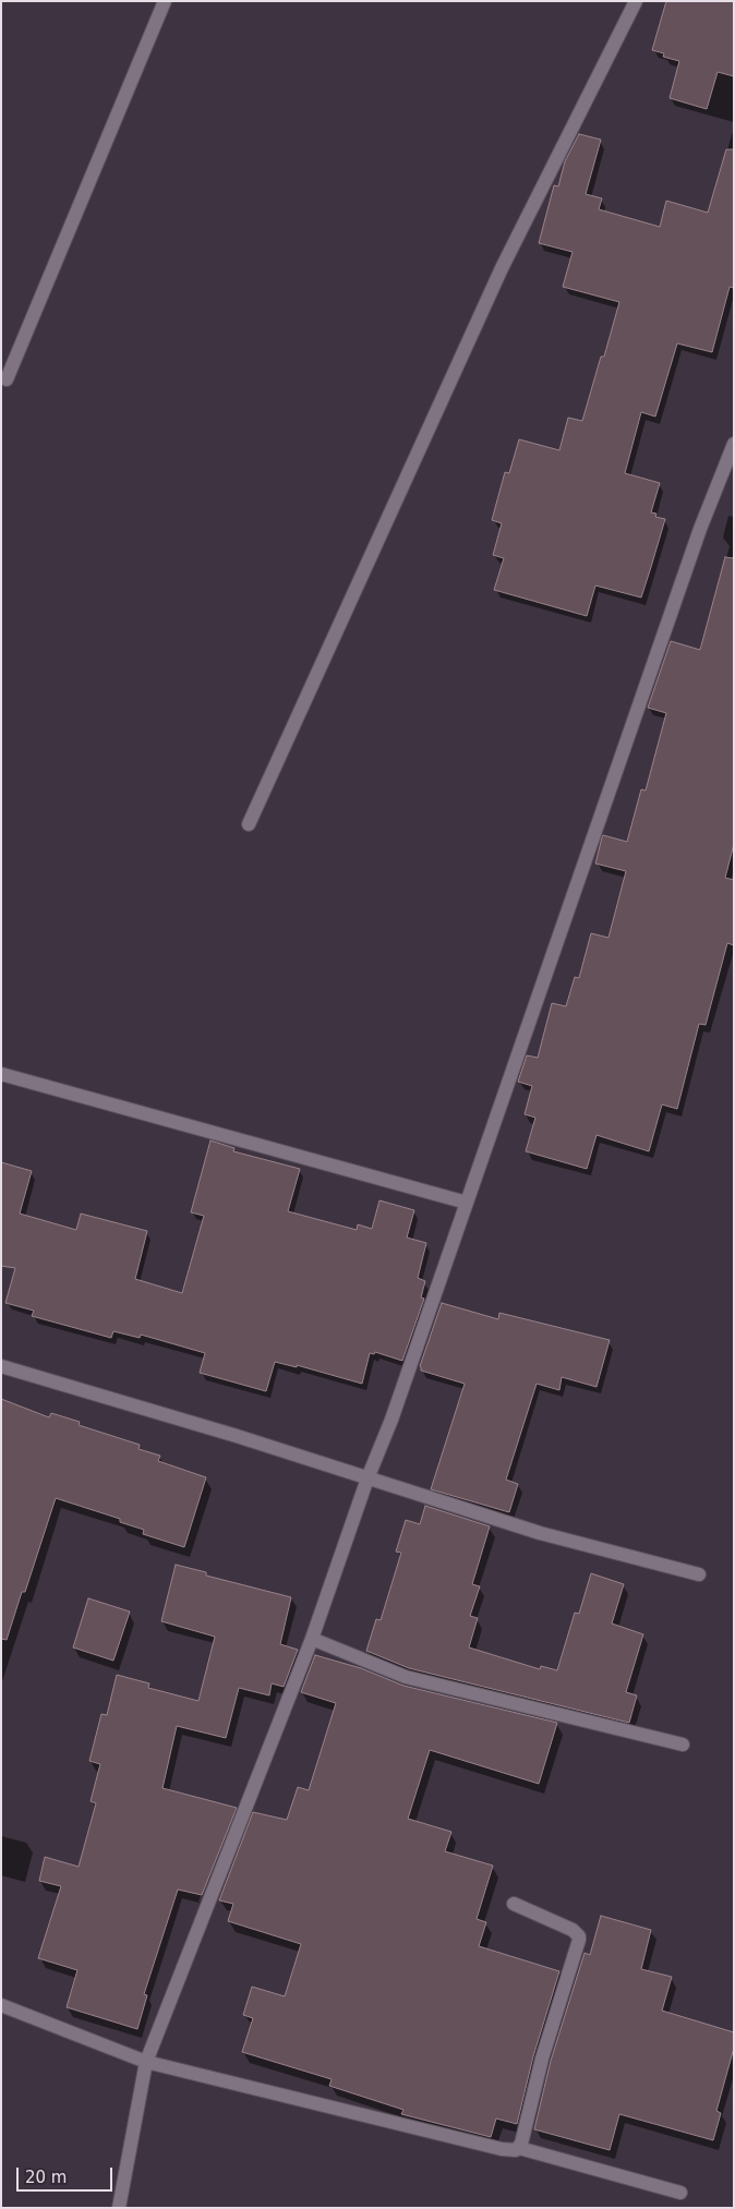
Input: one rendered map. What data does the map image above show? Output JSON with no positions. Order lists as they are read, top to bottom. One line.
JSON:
{"scale_bar":"20 m"}
